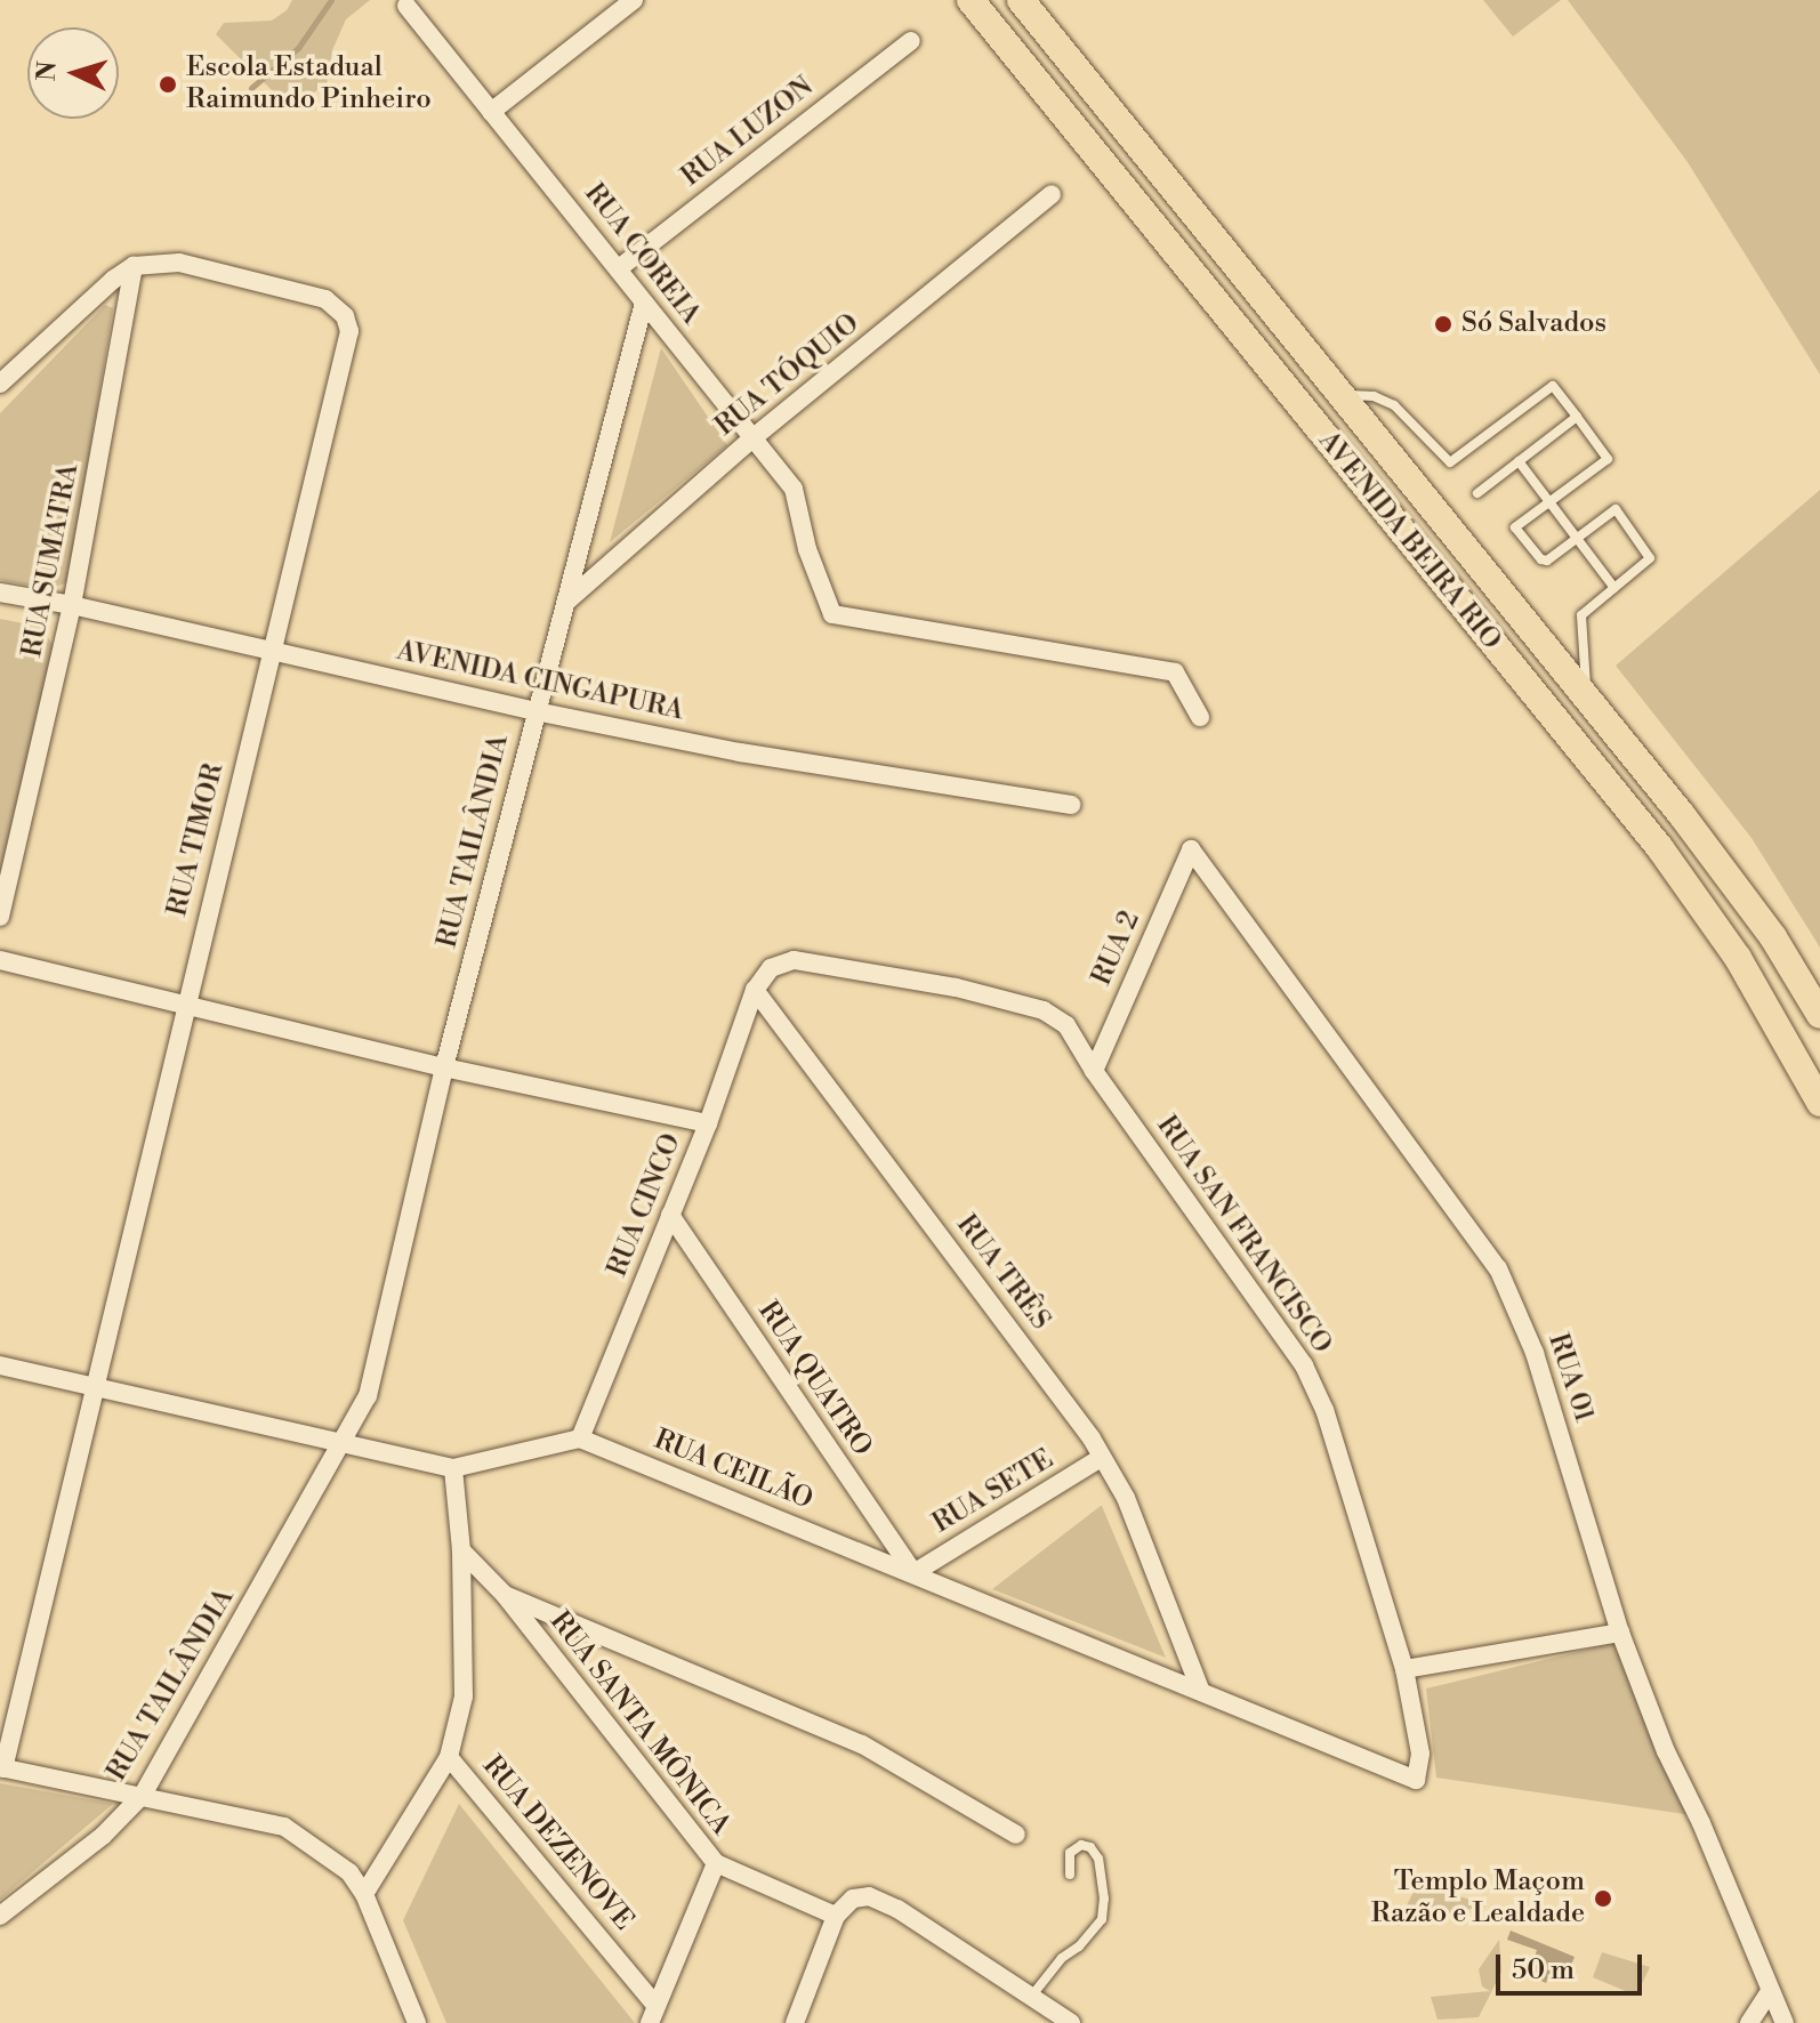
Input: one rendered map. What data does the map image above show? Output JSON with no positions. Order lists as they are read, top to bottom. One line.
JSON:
{"streets":{"main road":["AVENIDA BEIRA RIO"],"street":["RUA LUZON","RUA COREIA","RUA TÓQUIO","RUA SUMATRA","AVENIDA CINGAPURA","RUA TIMOR","RUA TAILÂNDIA","RUA 2","RUA CINCO","RUA SAN FRANCISCO","RUA TRÊS","RUA 01","RUA QUATRO","RUA CEILÃO","RUA SETE","RUA SANTA MÔNICA","RUA DEZENOVE"]},"crossings":[["RUA LUZON","RUA COREIA"],["RUA COREIA","RUA TÓQUIO"],["RUA COREIA","RUA TAILÂNDIA"],["RUA TÓQUIO","RUA TAILÂNDIA"],["RUA SUMATRA","AVENIDA CINGAPURA"],["RUA SUMATRA","RUA TIMOR"],["AVENIDA CINGAPURA","RUA TIMOR"],["AVENIDA CINGAPURA","RUA TAILÂNDIA"],["RUA 2","RUA SAN FRANCISCO"],["RUA 2","RUA 01"],["RUA CINCO","RUA SAN FRANCISCO"],["RUA CINCO","RUA TRÊS"],["RUA CINCO","RUA QUATRO"],["RUA CINCO","RUA CEILÃO"],["RUA SAN FRANCISCO","RUA TRÊS"],["RUA SAN FRANCISCO","RUA CEILÃO"],["RUA TRÊS","RUA CEILÃO"],["RUA TRÊS","RUA SETE"],["RUA QUATRO","RUA CEILÃO"],["RUA QUATRO","RUA SETE"],["RUA CEILÃO","RUA SETE"],["RUA SANTA MÔNICA","RUA DEZENOVE"]],"places":["Escola Estadual Raimundo Pinheiro","Só Salvados","Templo Maçom Razão e Lealdade"],"scale_bar":"50 m","north":"left"}
